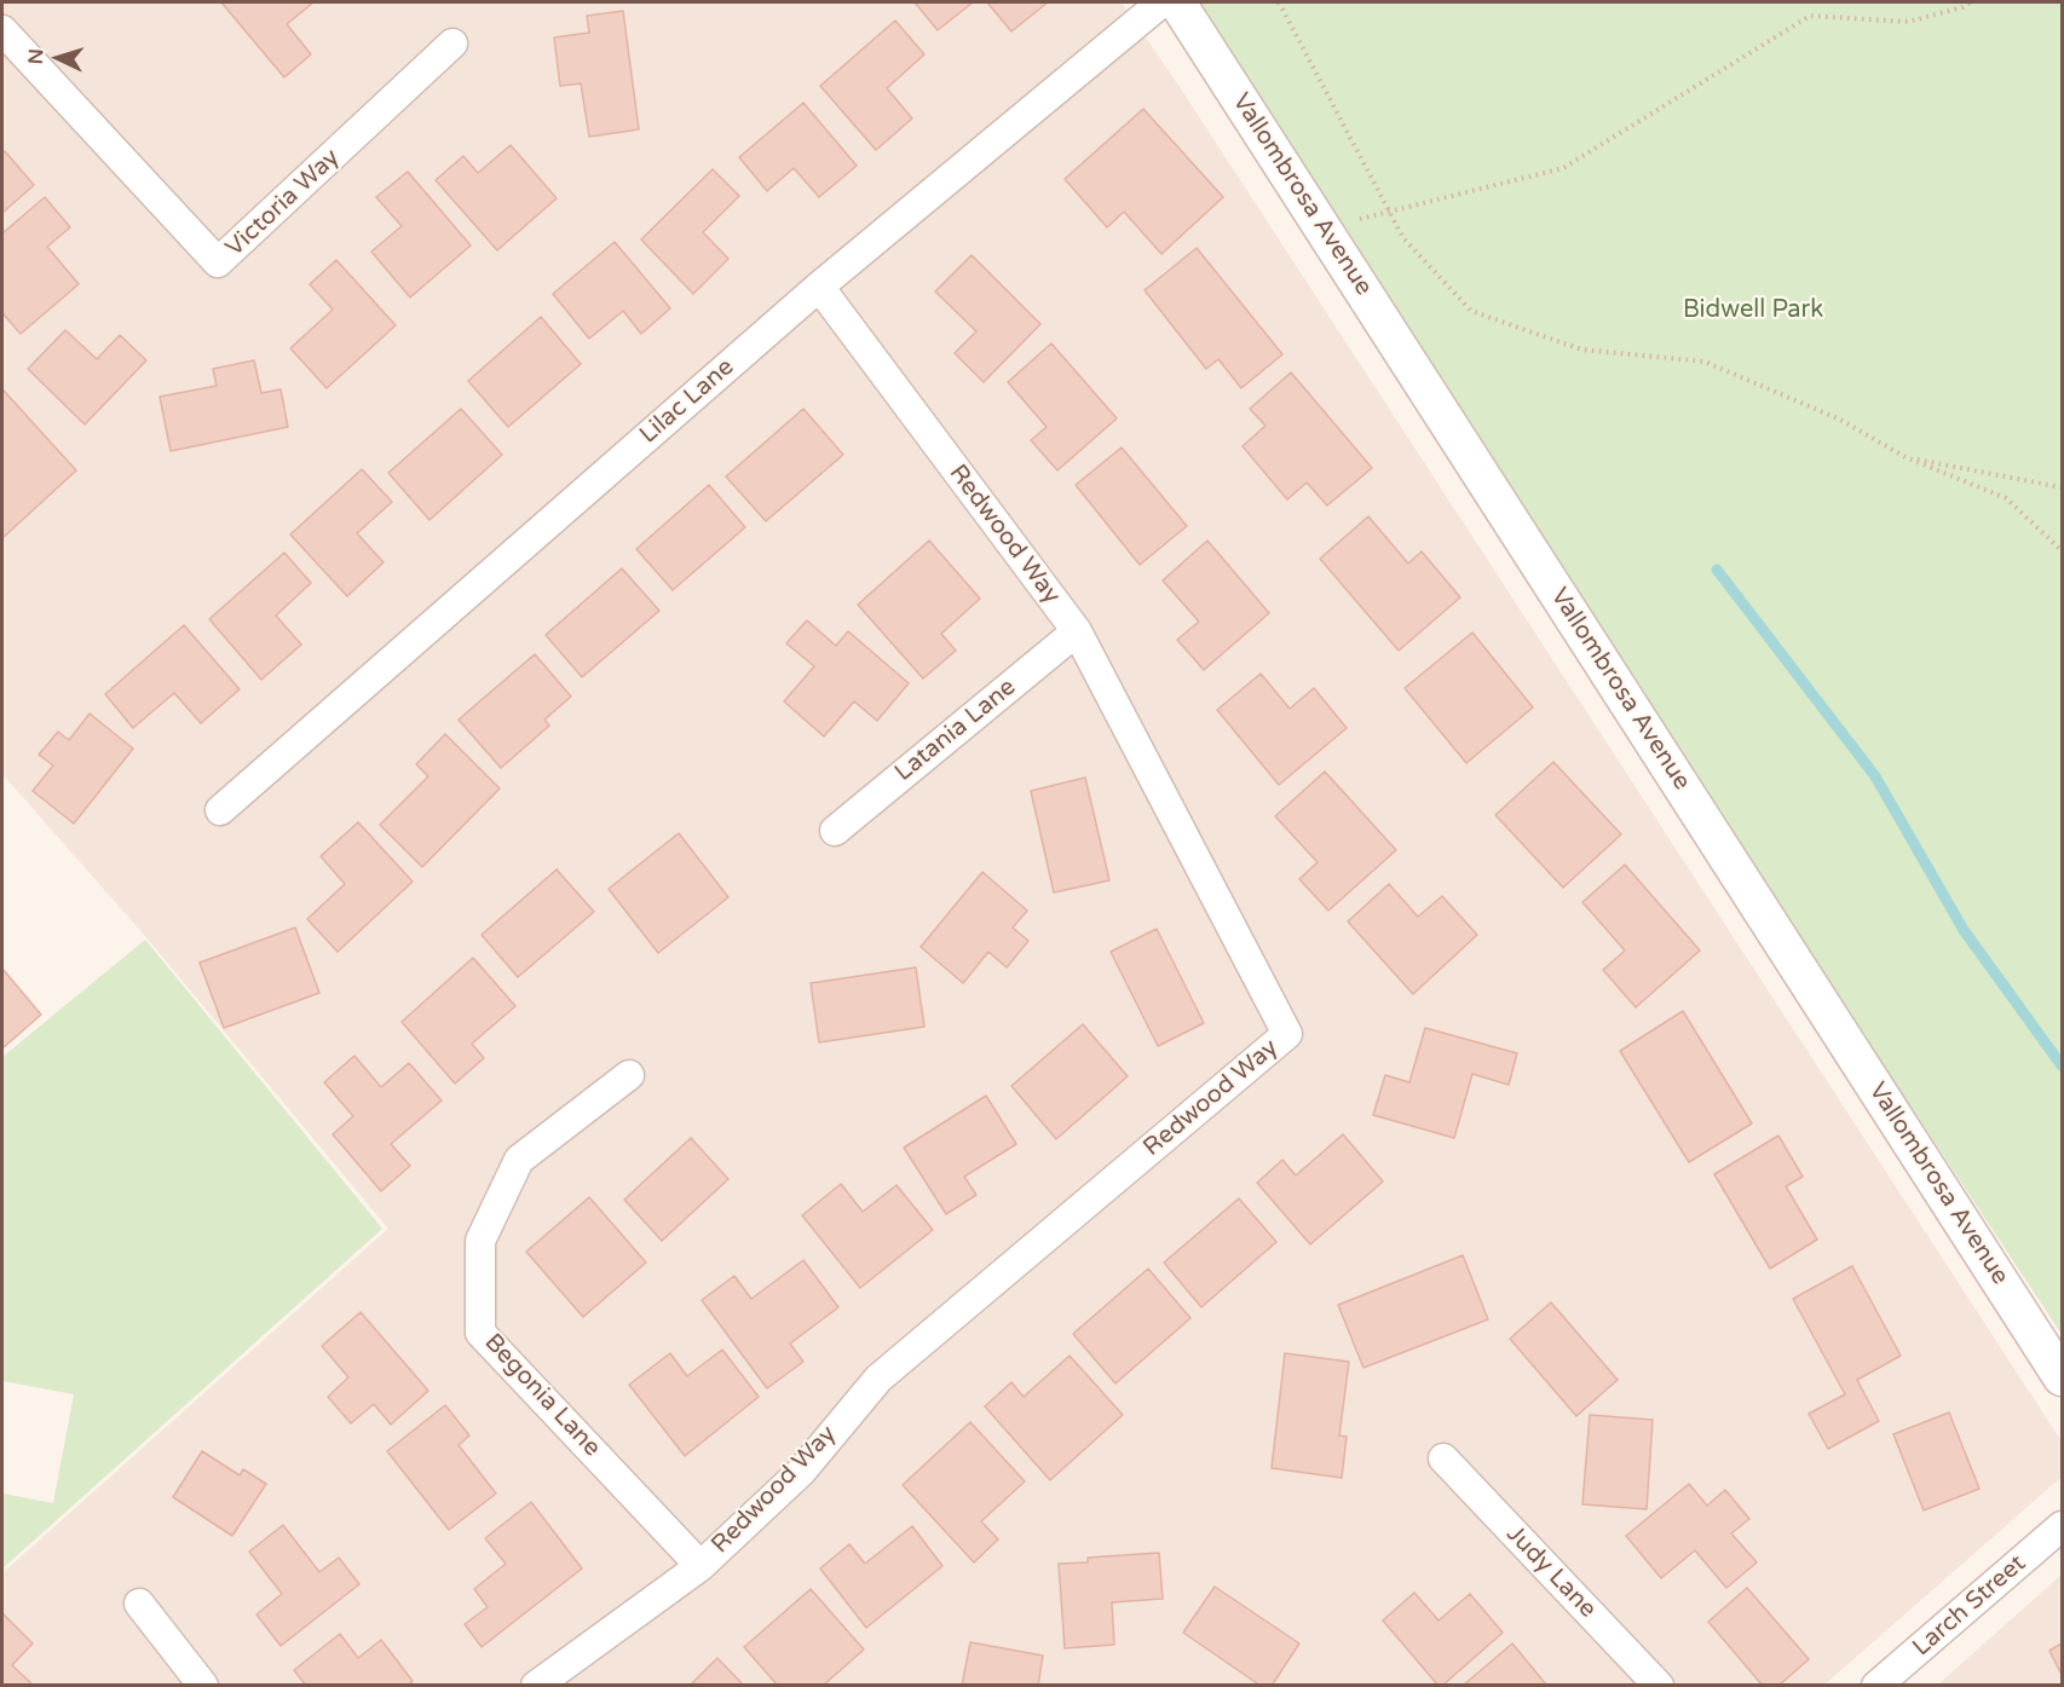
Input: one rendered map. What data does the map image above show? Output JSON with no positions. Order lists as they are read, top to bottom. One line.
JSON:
{"streets":{"street":["Vallombrosa Avenue","Victoria Way","Lilac Lane","Redwood Way","Latania Lane","Begonia Lane","Judy Lane","Larch Street"]},"crossings":[["Lilac Lane","Redwood Way"],["Redwood Way","Latania Lane"],["Redwood Way","Begonia Lane"]],"parks":["Bidwell Park"],"north":"left"}
